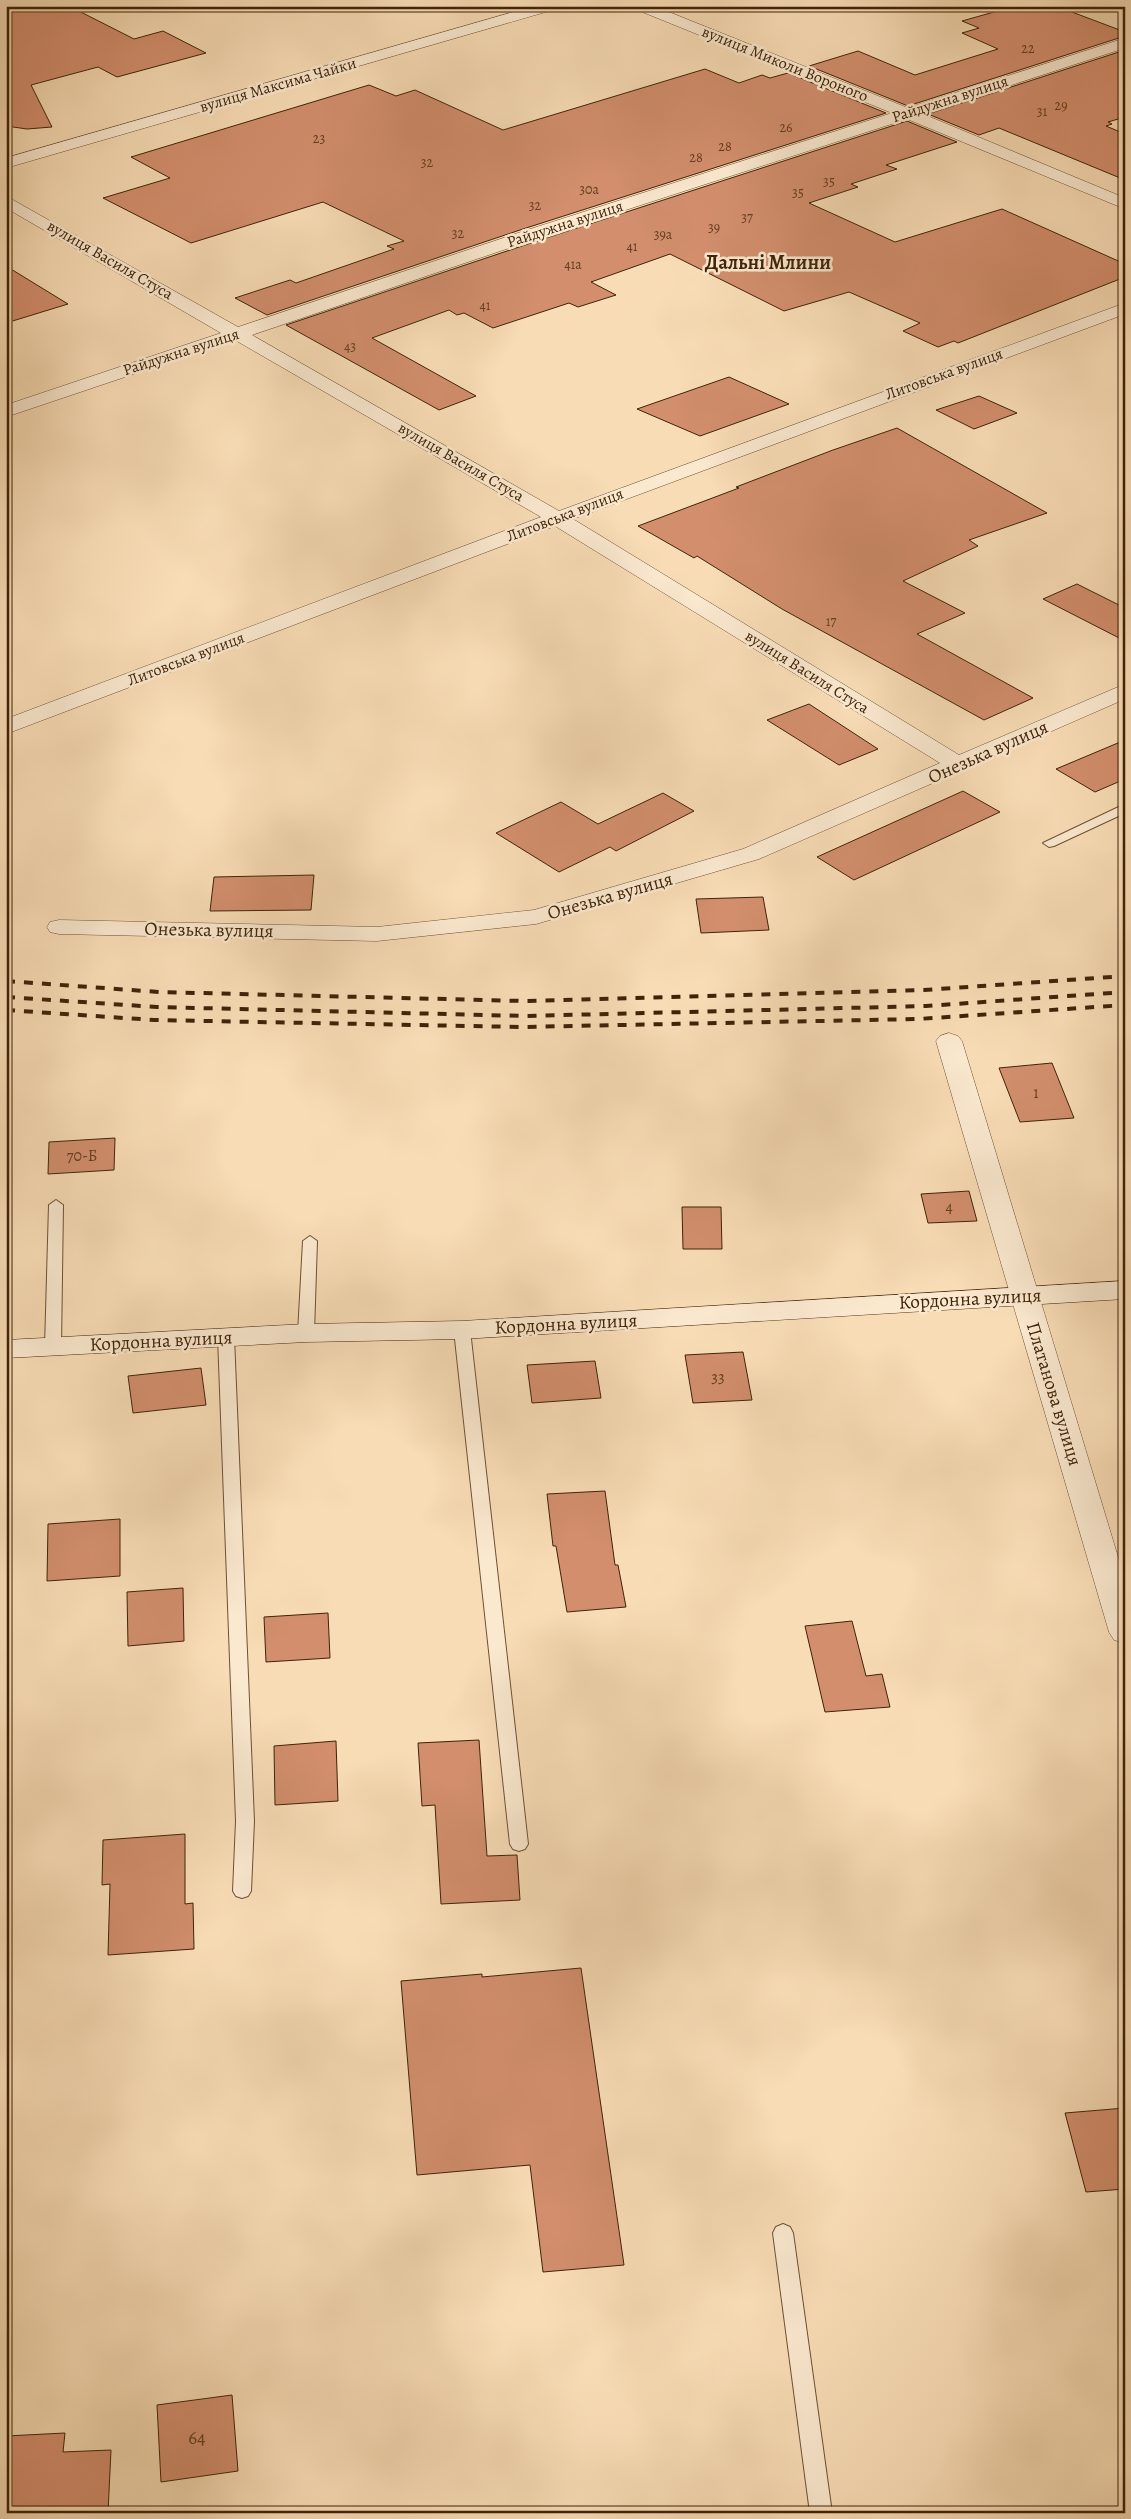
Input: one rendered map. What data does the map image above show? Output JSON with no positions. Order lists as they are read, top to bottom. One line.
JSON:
{"streets":{"street":["вулиця Миколи Вороного","вулиця Максима Чайки","Райдужна вулиця","вулиця Василя Стуса","Литовська вулиця","Онезька вулиця","Кордонна вулиця","Платанова вулиця"]},"crossings":[["вулиця Миколи Вороного","Райдужна вулиця"],["Райдужна вулиця","вулиця Василя Стуса"],["вулиця Василя Стуса","Литовська вулиця"],["вулиця Василя Стуса","Онезька вулиця"],["Кордонна вулиця","Платанова вулиця"]],"districts":["Дальні Млини"],"house_numbers":["22","29","31","26","23","28","28","32","35","30а","35","32","37","39","32","39а","41","41а","41","43","17","1","70-Б","4","33","64"]}
